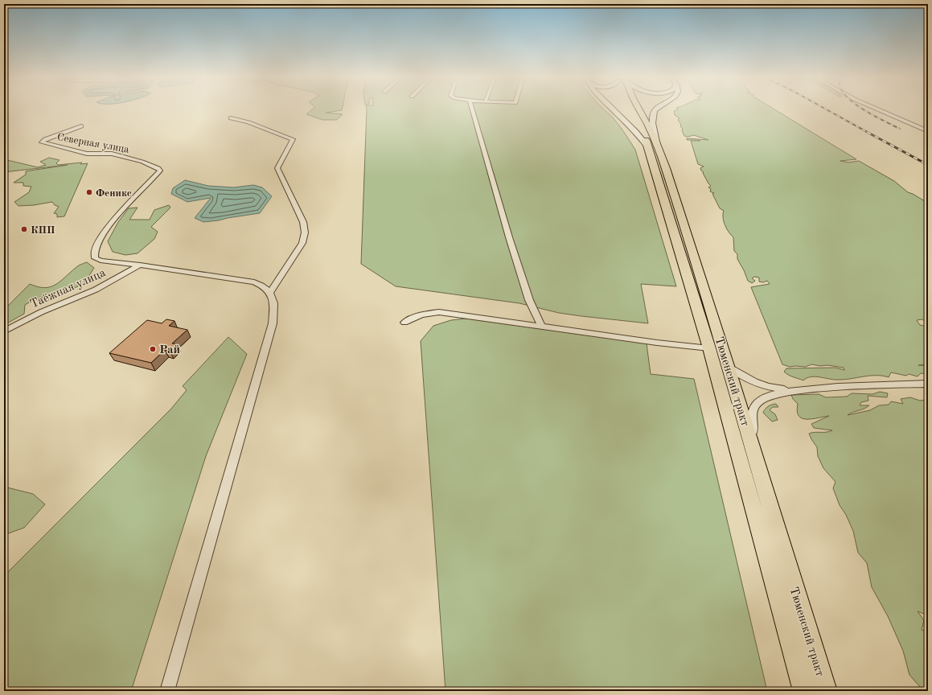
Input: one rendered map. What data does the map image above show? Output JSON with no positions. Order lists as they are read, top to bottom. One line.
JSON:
{"streets":{"main road":["Тюменский тракт"],"street":["Северная улица","Таёжная улица"]},"crossings":[["Северная улица","Таёжная улица"]],"places":["Феникс","КПП","Рай"]}
